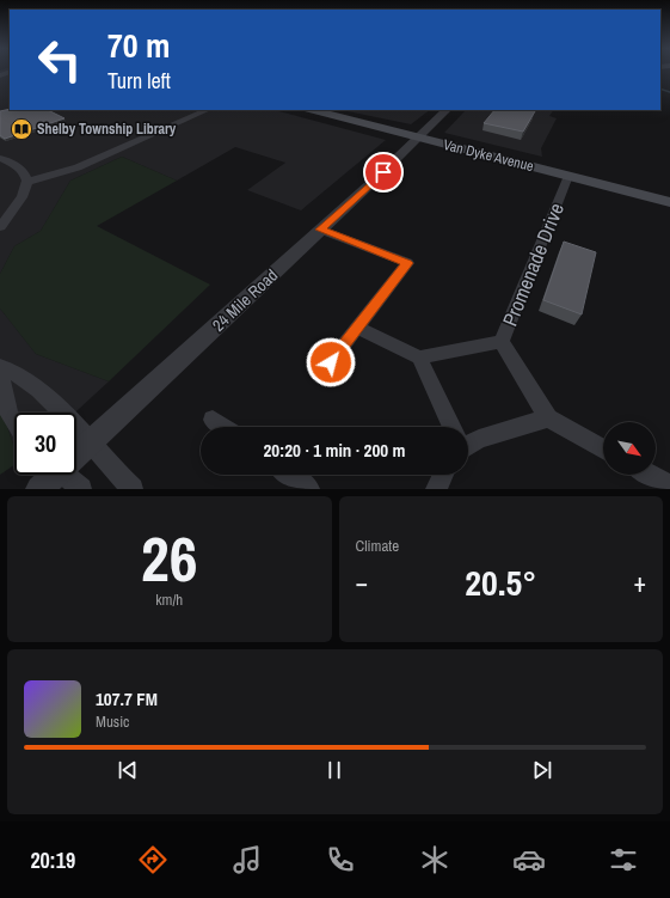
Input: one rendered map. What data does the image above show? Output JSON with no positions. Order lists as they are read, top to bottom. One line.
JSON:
{"streets":{"main road":["Van Dyke Avenue"],"street":["Promenade Drive","24 Mile Road"]},"crossings":[["Van Dyke Avenue","Promenade Drive"],["Van Dyke Avenue","24 Mile Road"]],"places":{"library":["Shelby Township Library"]},"north":"bottom right","page":{"turn":["70 m","Turn left"],"limit":"30","trip":"20:20 · 1 min · 200 m","tile":[["26","km/h"],"Climate"],"heat":["−","20.5°","+"],"song":["107.7 FM","Music"],"tabs":"20:19"}}
